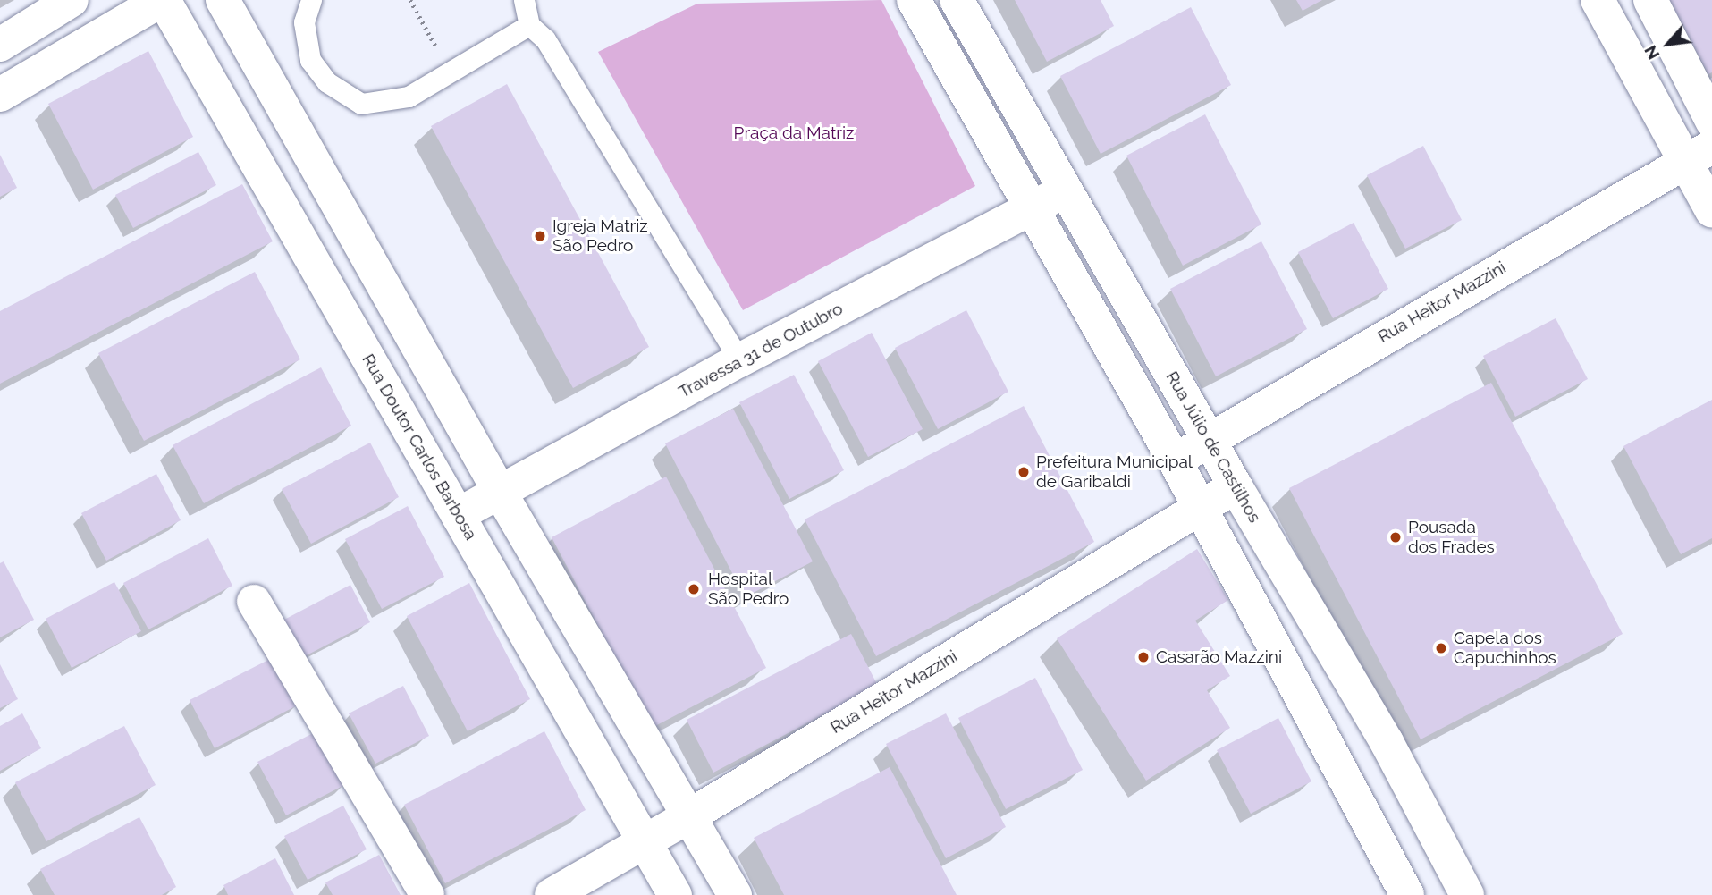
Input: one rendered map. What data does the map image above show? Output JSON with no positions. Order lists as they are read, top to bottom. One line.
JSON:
{"streets":{"street":["Rua Heitor Mazzini","Travessa 31 de Outubro","Rua Doutor Carlos Barbosa","Rua Júlio de Castilhos"]},"crossings":[["Rua Heitor Mazzini","Rua Doutor Carlos Barbosa"],["Rua Heitor Mazzini","Rua Júlio de Castilhos"],["Travessa 31 de Outubro","Rua Doutor Carlos Barbosa"],["Travessa 31 de Outubro","Rua Júlio de Castilhos"]],"parks":["Praça da Matriz"],"places":["Igreja Matriz São Pedro","Prefeitura Municipal de Garibaldi","Pousada dos Frades","Hospital São Pedro","Capela dos Capuchinhos","Casarão Mazzini"],"north":"bottom left"}
